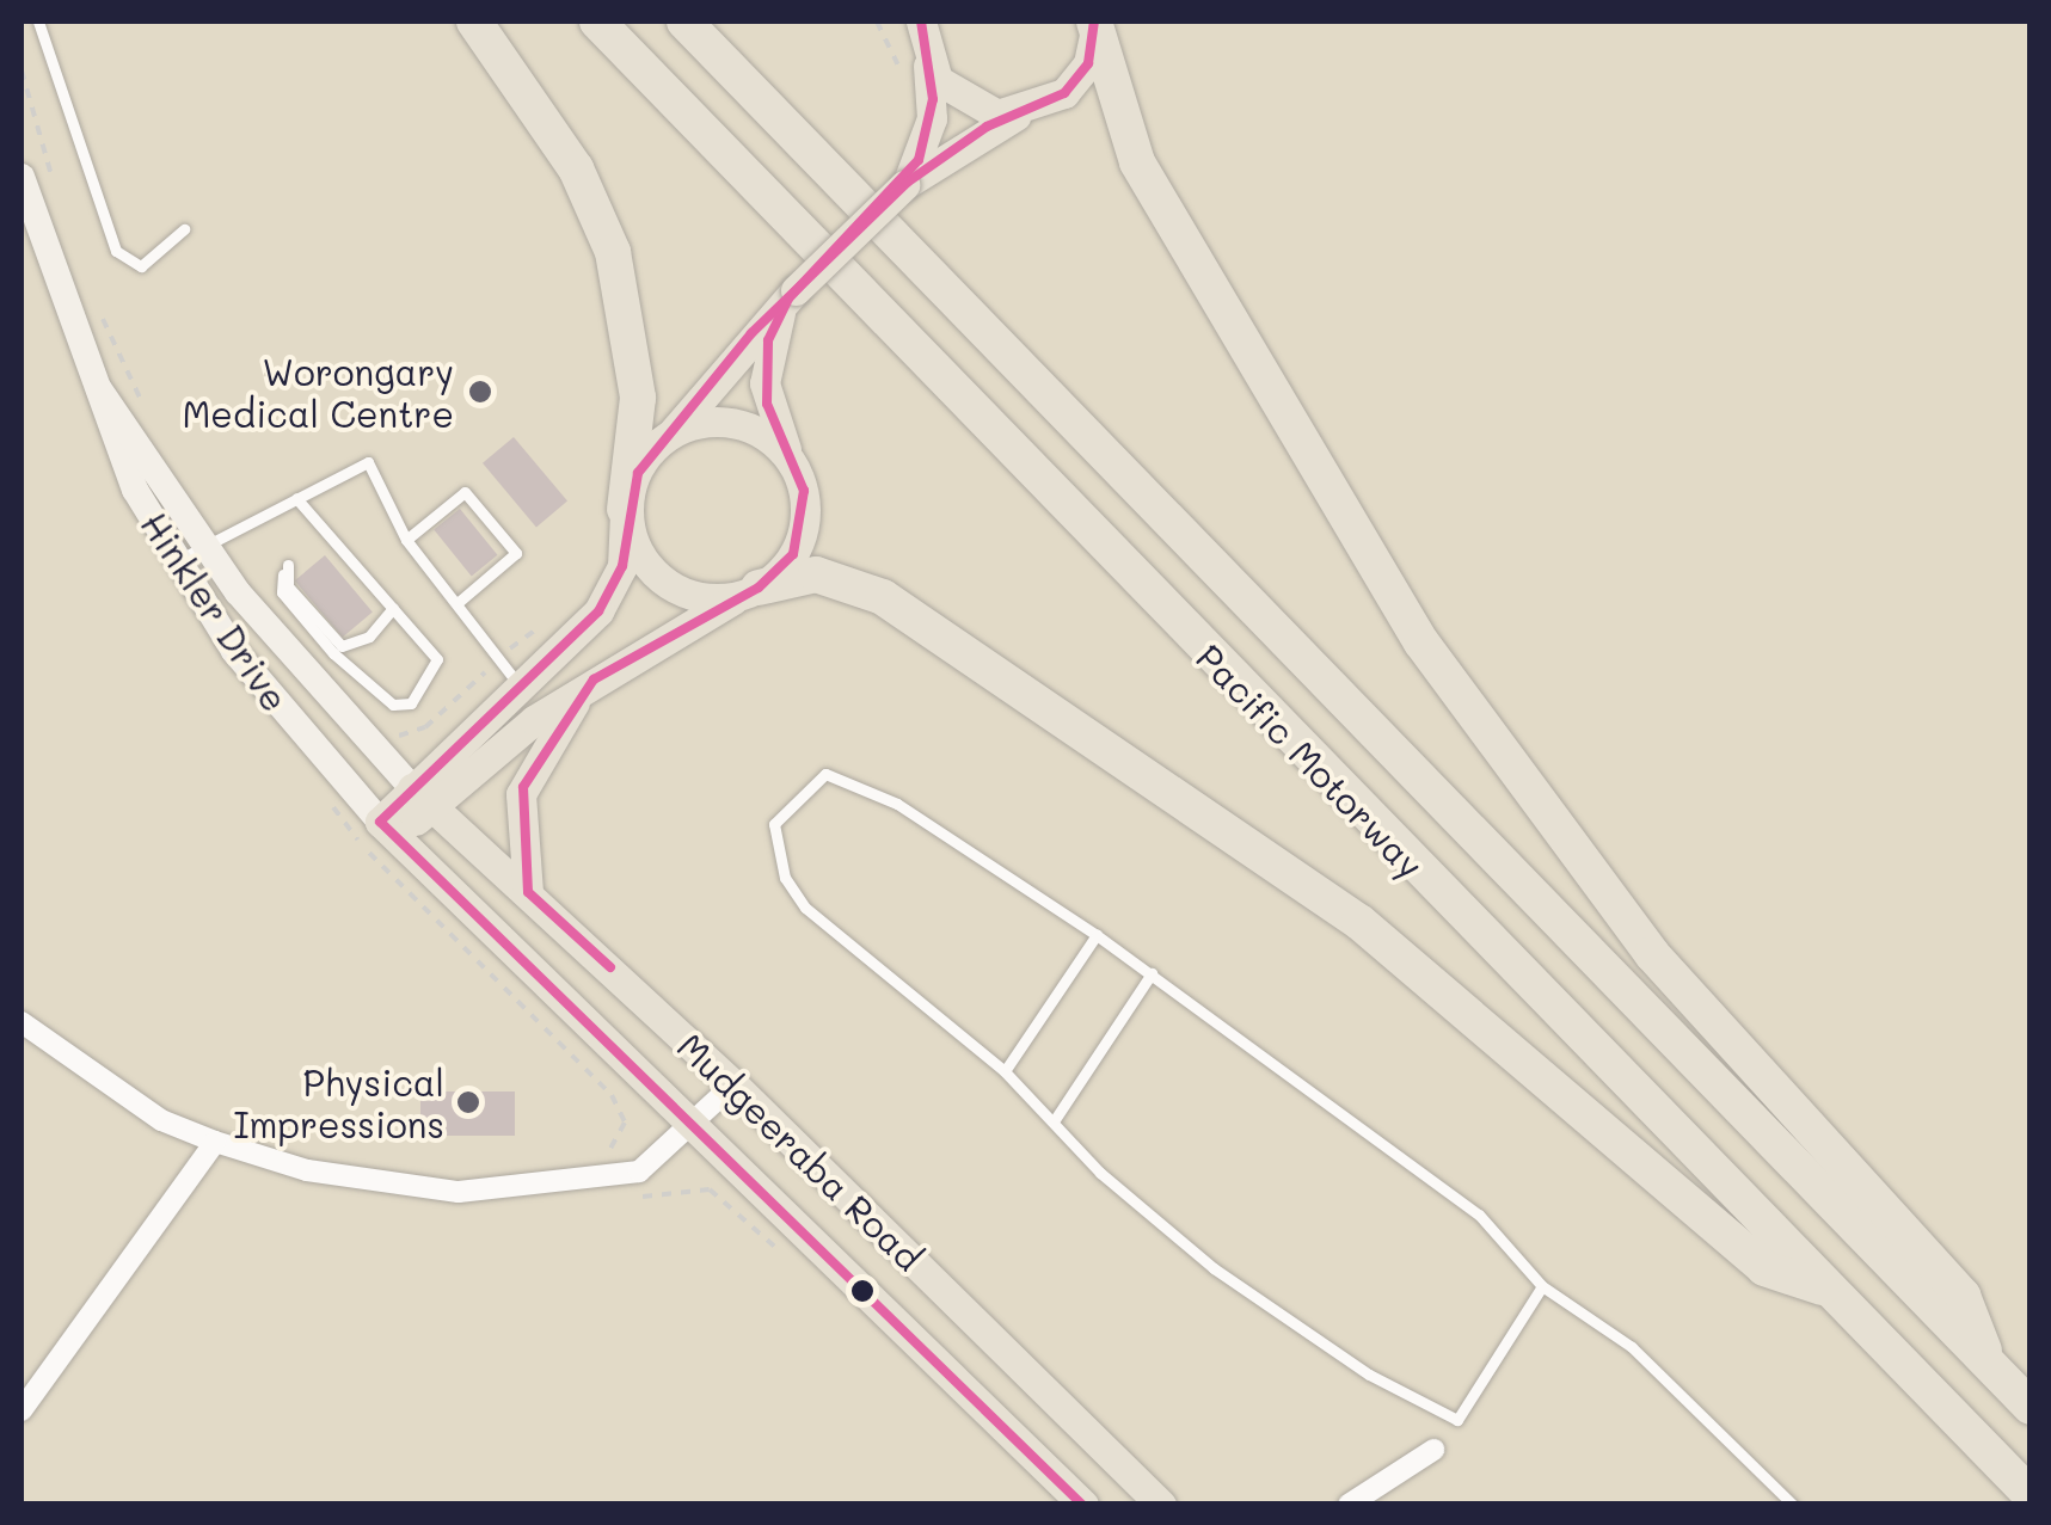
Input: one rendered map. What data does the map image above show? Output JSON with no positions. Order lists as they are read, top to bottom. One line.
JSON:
{"streets":{"highway":["Pacific Motorway"],"main road":["Hinkler Drive","Mudgeeraba Road"]},"crossings":[["Hinkler Drive","Mudgeeraba Road"]],"places":["Worongary Medical Centre","Physical Impressions"]}
